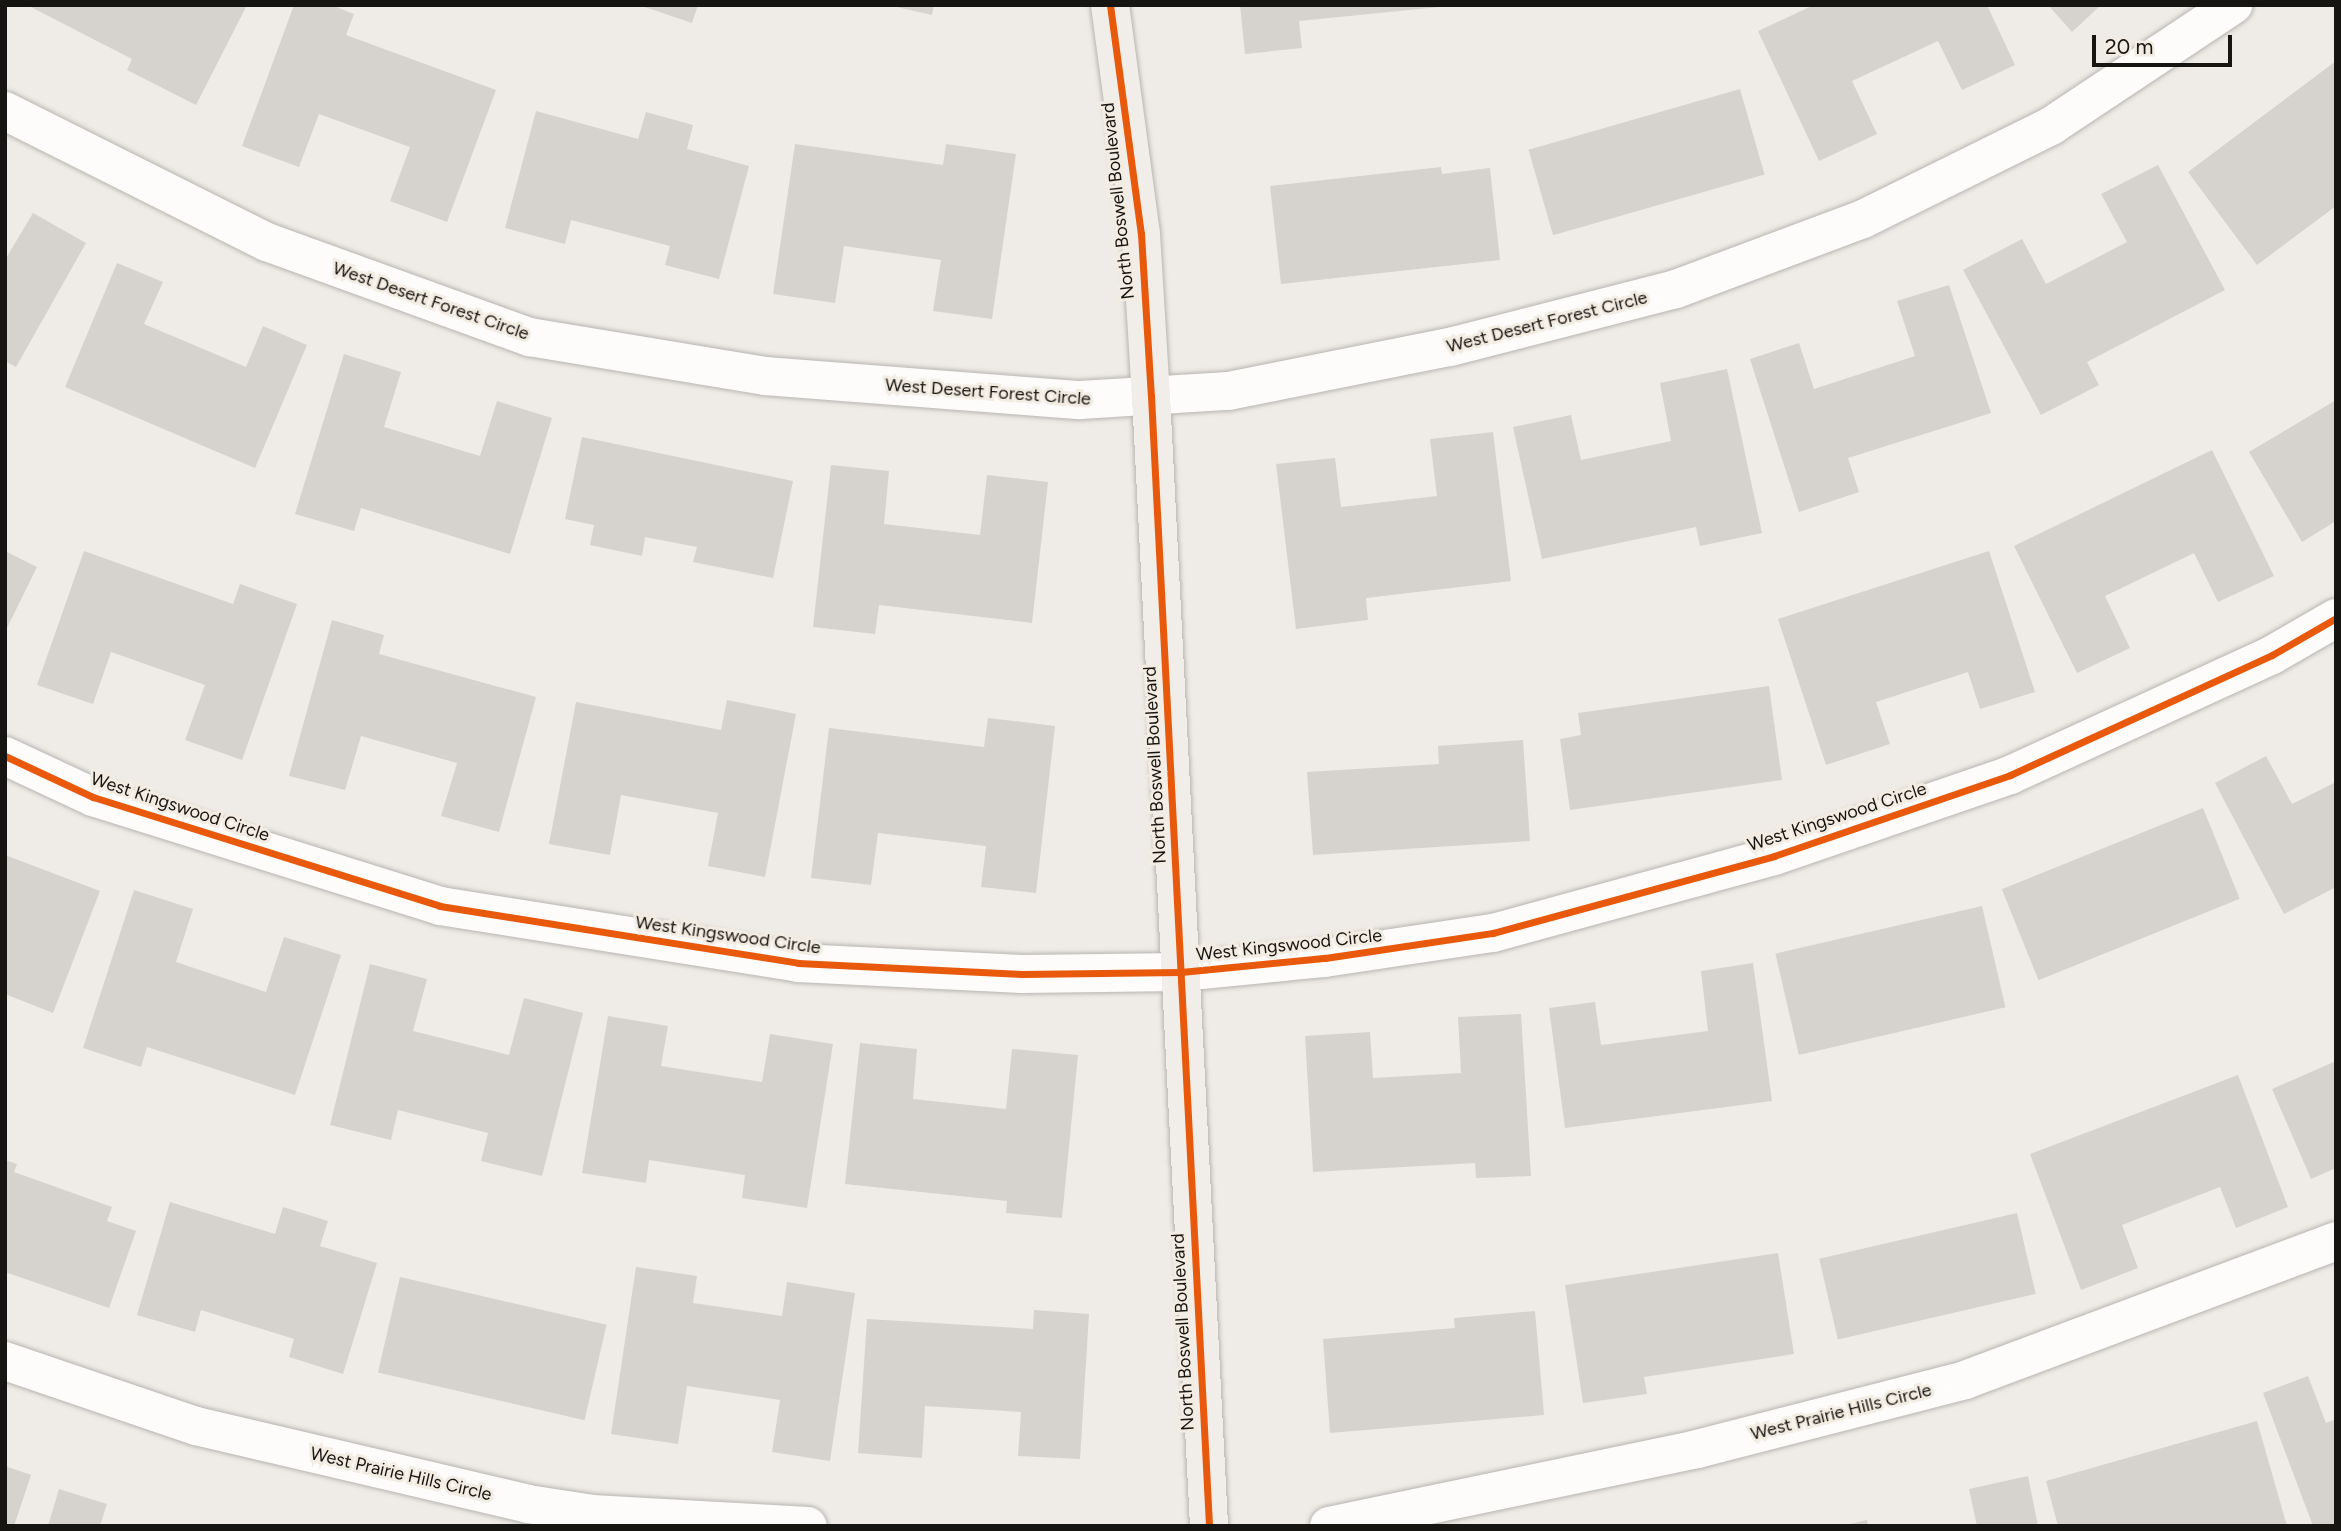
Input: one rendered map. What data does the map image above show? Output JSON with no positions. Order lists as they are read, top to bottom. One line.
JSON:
{"streets":{"street":["North Boswell Boulevard","West Desert Forest Circle","West Kingswood Circle","West Prairie Hills Circle"]},"crossings":[["North Boswell Boulevard","West Desert Forest Circle"],["North Boswell Boulevard","West Kingswood Circle"]],"scale_bar":"20 m"}
